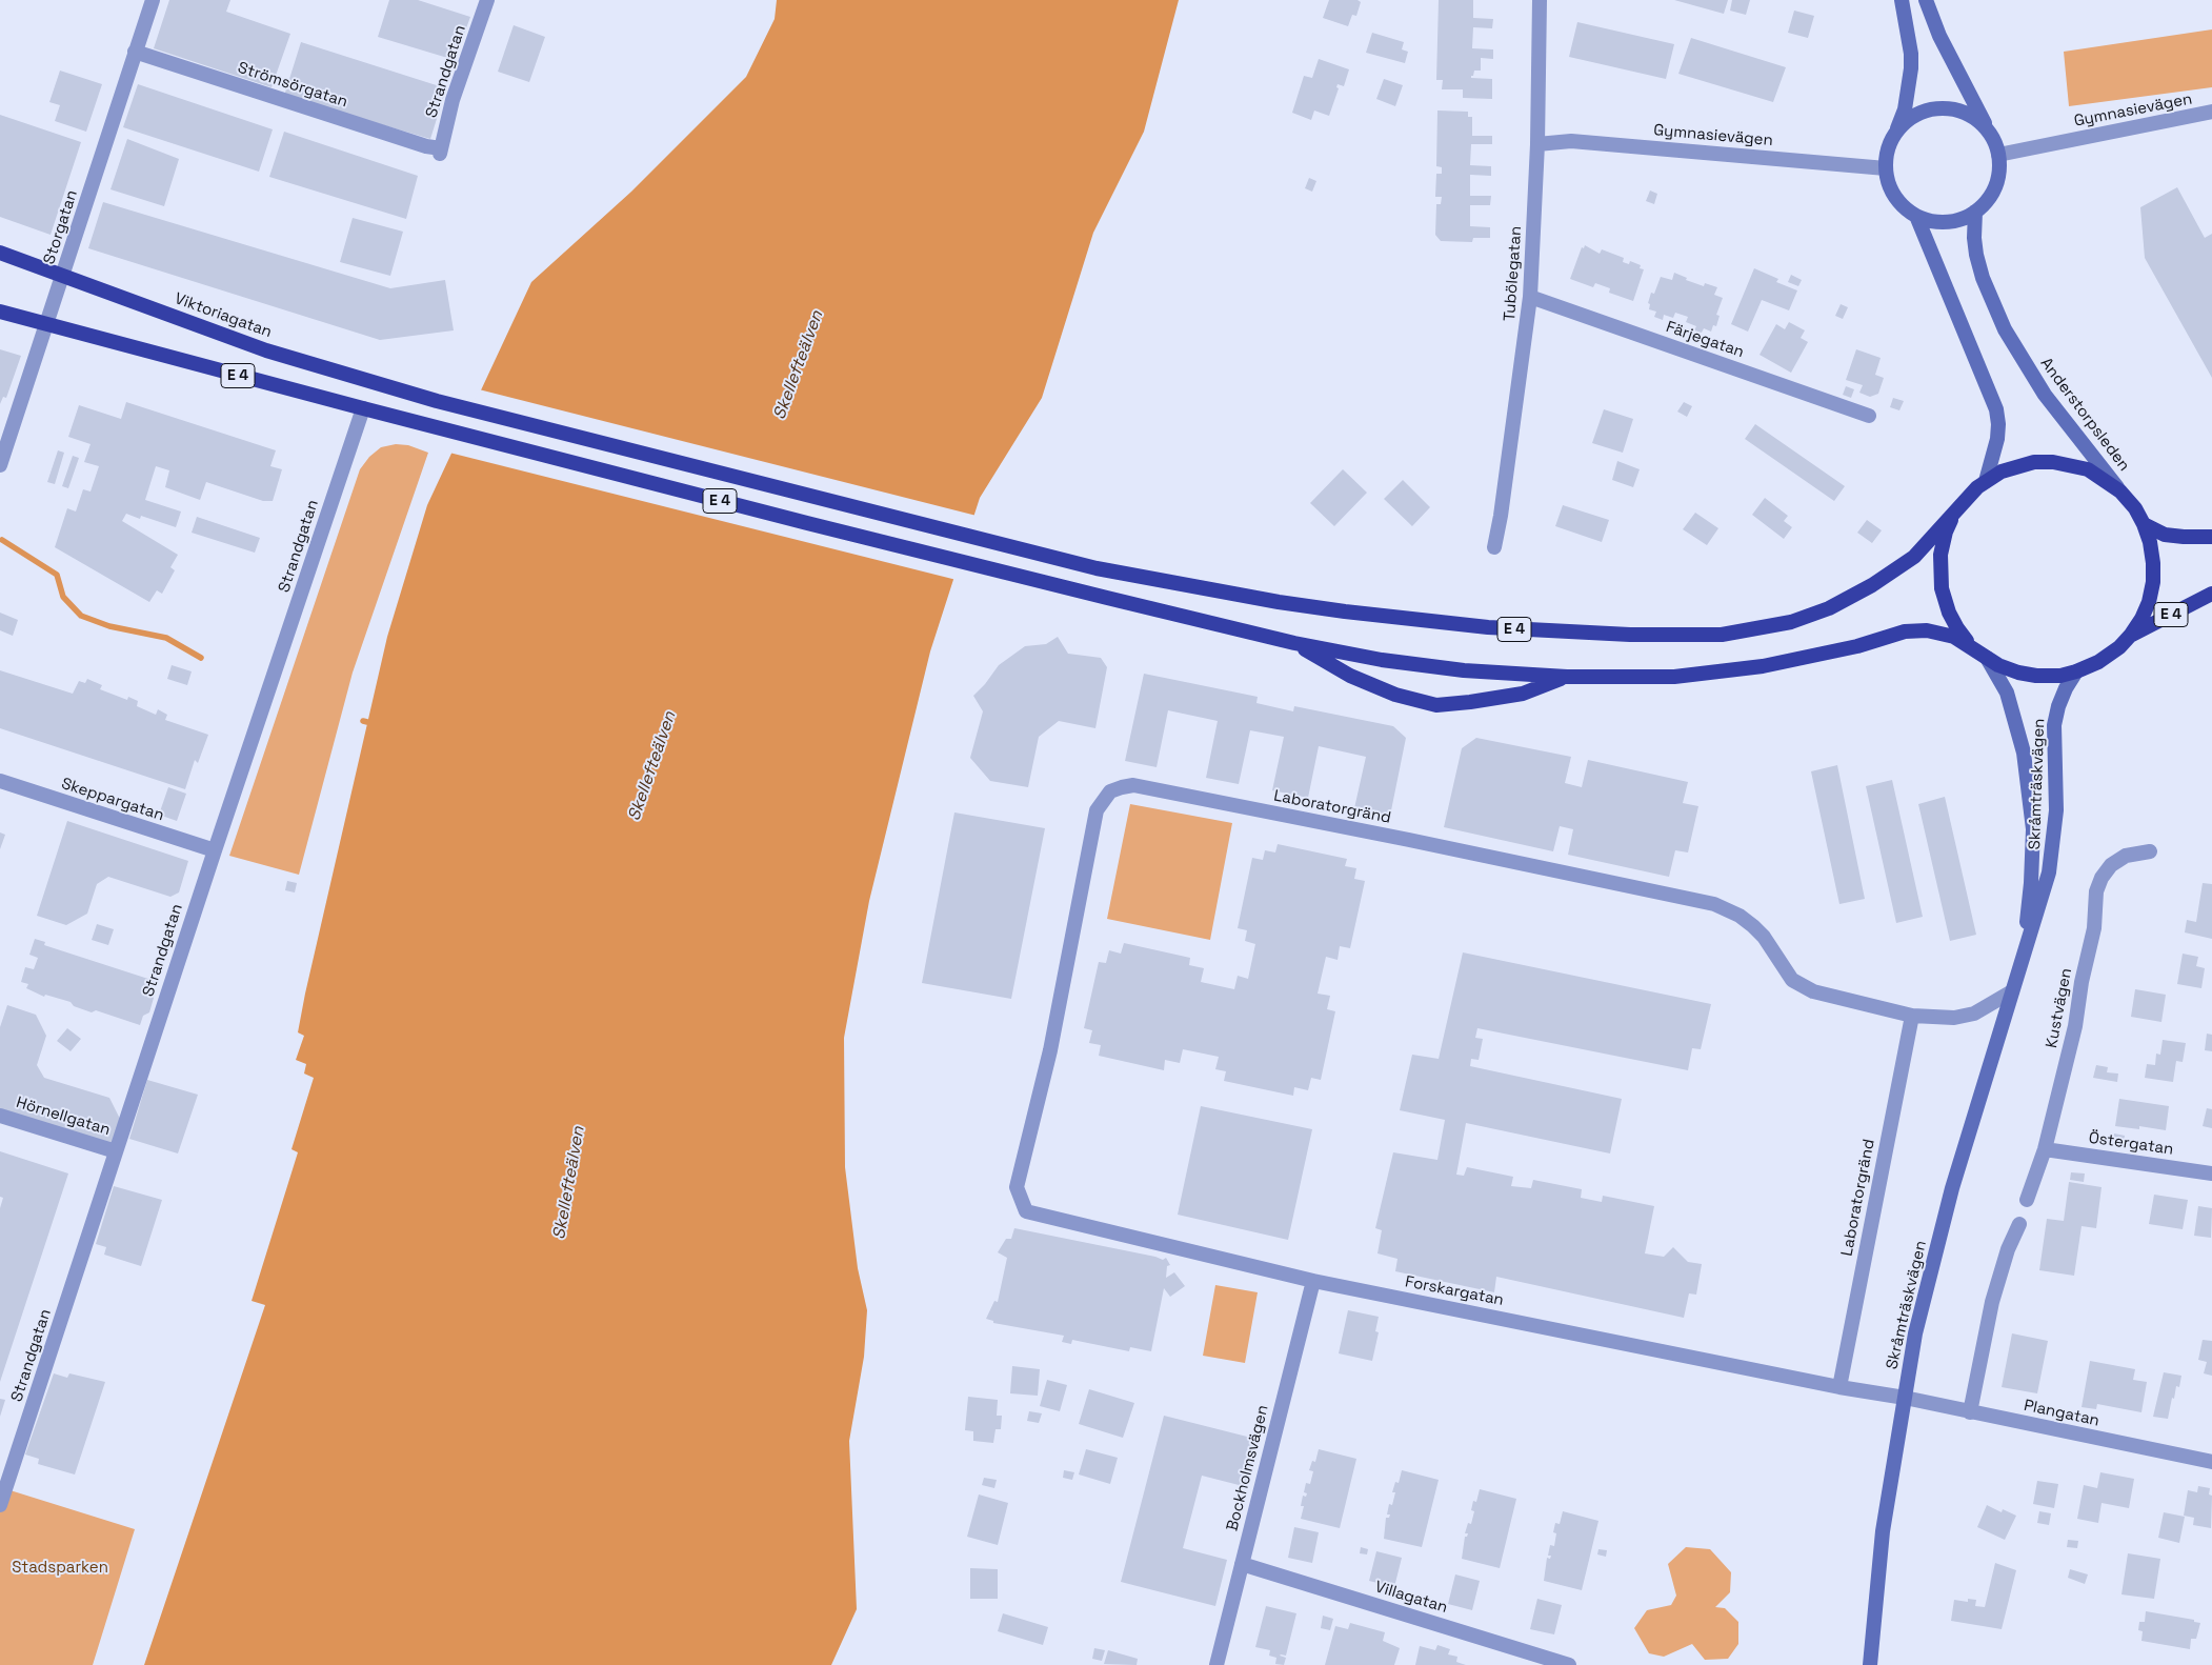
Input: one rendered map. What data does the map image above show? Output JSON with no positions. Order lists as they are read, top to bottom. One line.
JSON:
{"streets":{"highway":["Viktoriagatan","E 4"],"main road":["Anderstorpsleden","Skråmträskvägen"],"street":["Strandgatan","Strömsörgatan","Gymnasievägen","Storgatan","Tubölegatan","Färjegatan","Skeppargatan","Laboratorgränd","Kustvägen","Hörnellgatan","Östergatan","Forskargatan","Plangatan","Bockholmsvägen","Villagatan"]},"crossings":[["Strandgatan","Strömsörgatan"],["Strandgatan","E 4"],["Strandgatan","Skeppargatan"],["Strandgatan","Hörnellgatan"],["Strömsörgatan","Storgatan"],["Gymnasievägen","Tubölegatan"],["Gymnasievägen","Anderstorpsleden"],["Storgatan","Viktoriagatan"],["Storgatan","E 4"],["Tubölegatan","Färjegatan"],["E 4","Skråmträskvägen"],["Skråmträskvägen","Laboratorgränd"],["Skråmträskvägen","Forskargatan"],["Skråmträskvägen","Plangatan"],["Laboratorgränd","Forskargatan"],["Kustvägen","Östergatan"],["Forskargatan","Plangatan"],["Forskargatan","Bockholmsvägen"],["Bockholmsvägen","Villagatan"]],"water":["Skellefteälven"],"parks":["Stadsparken"]}
